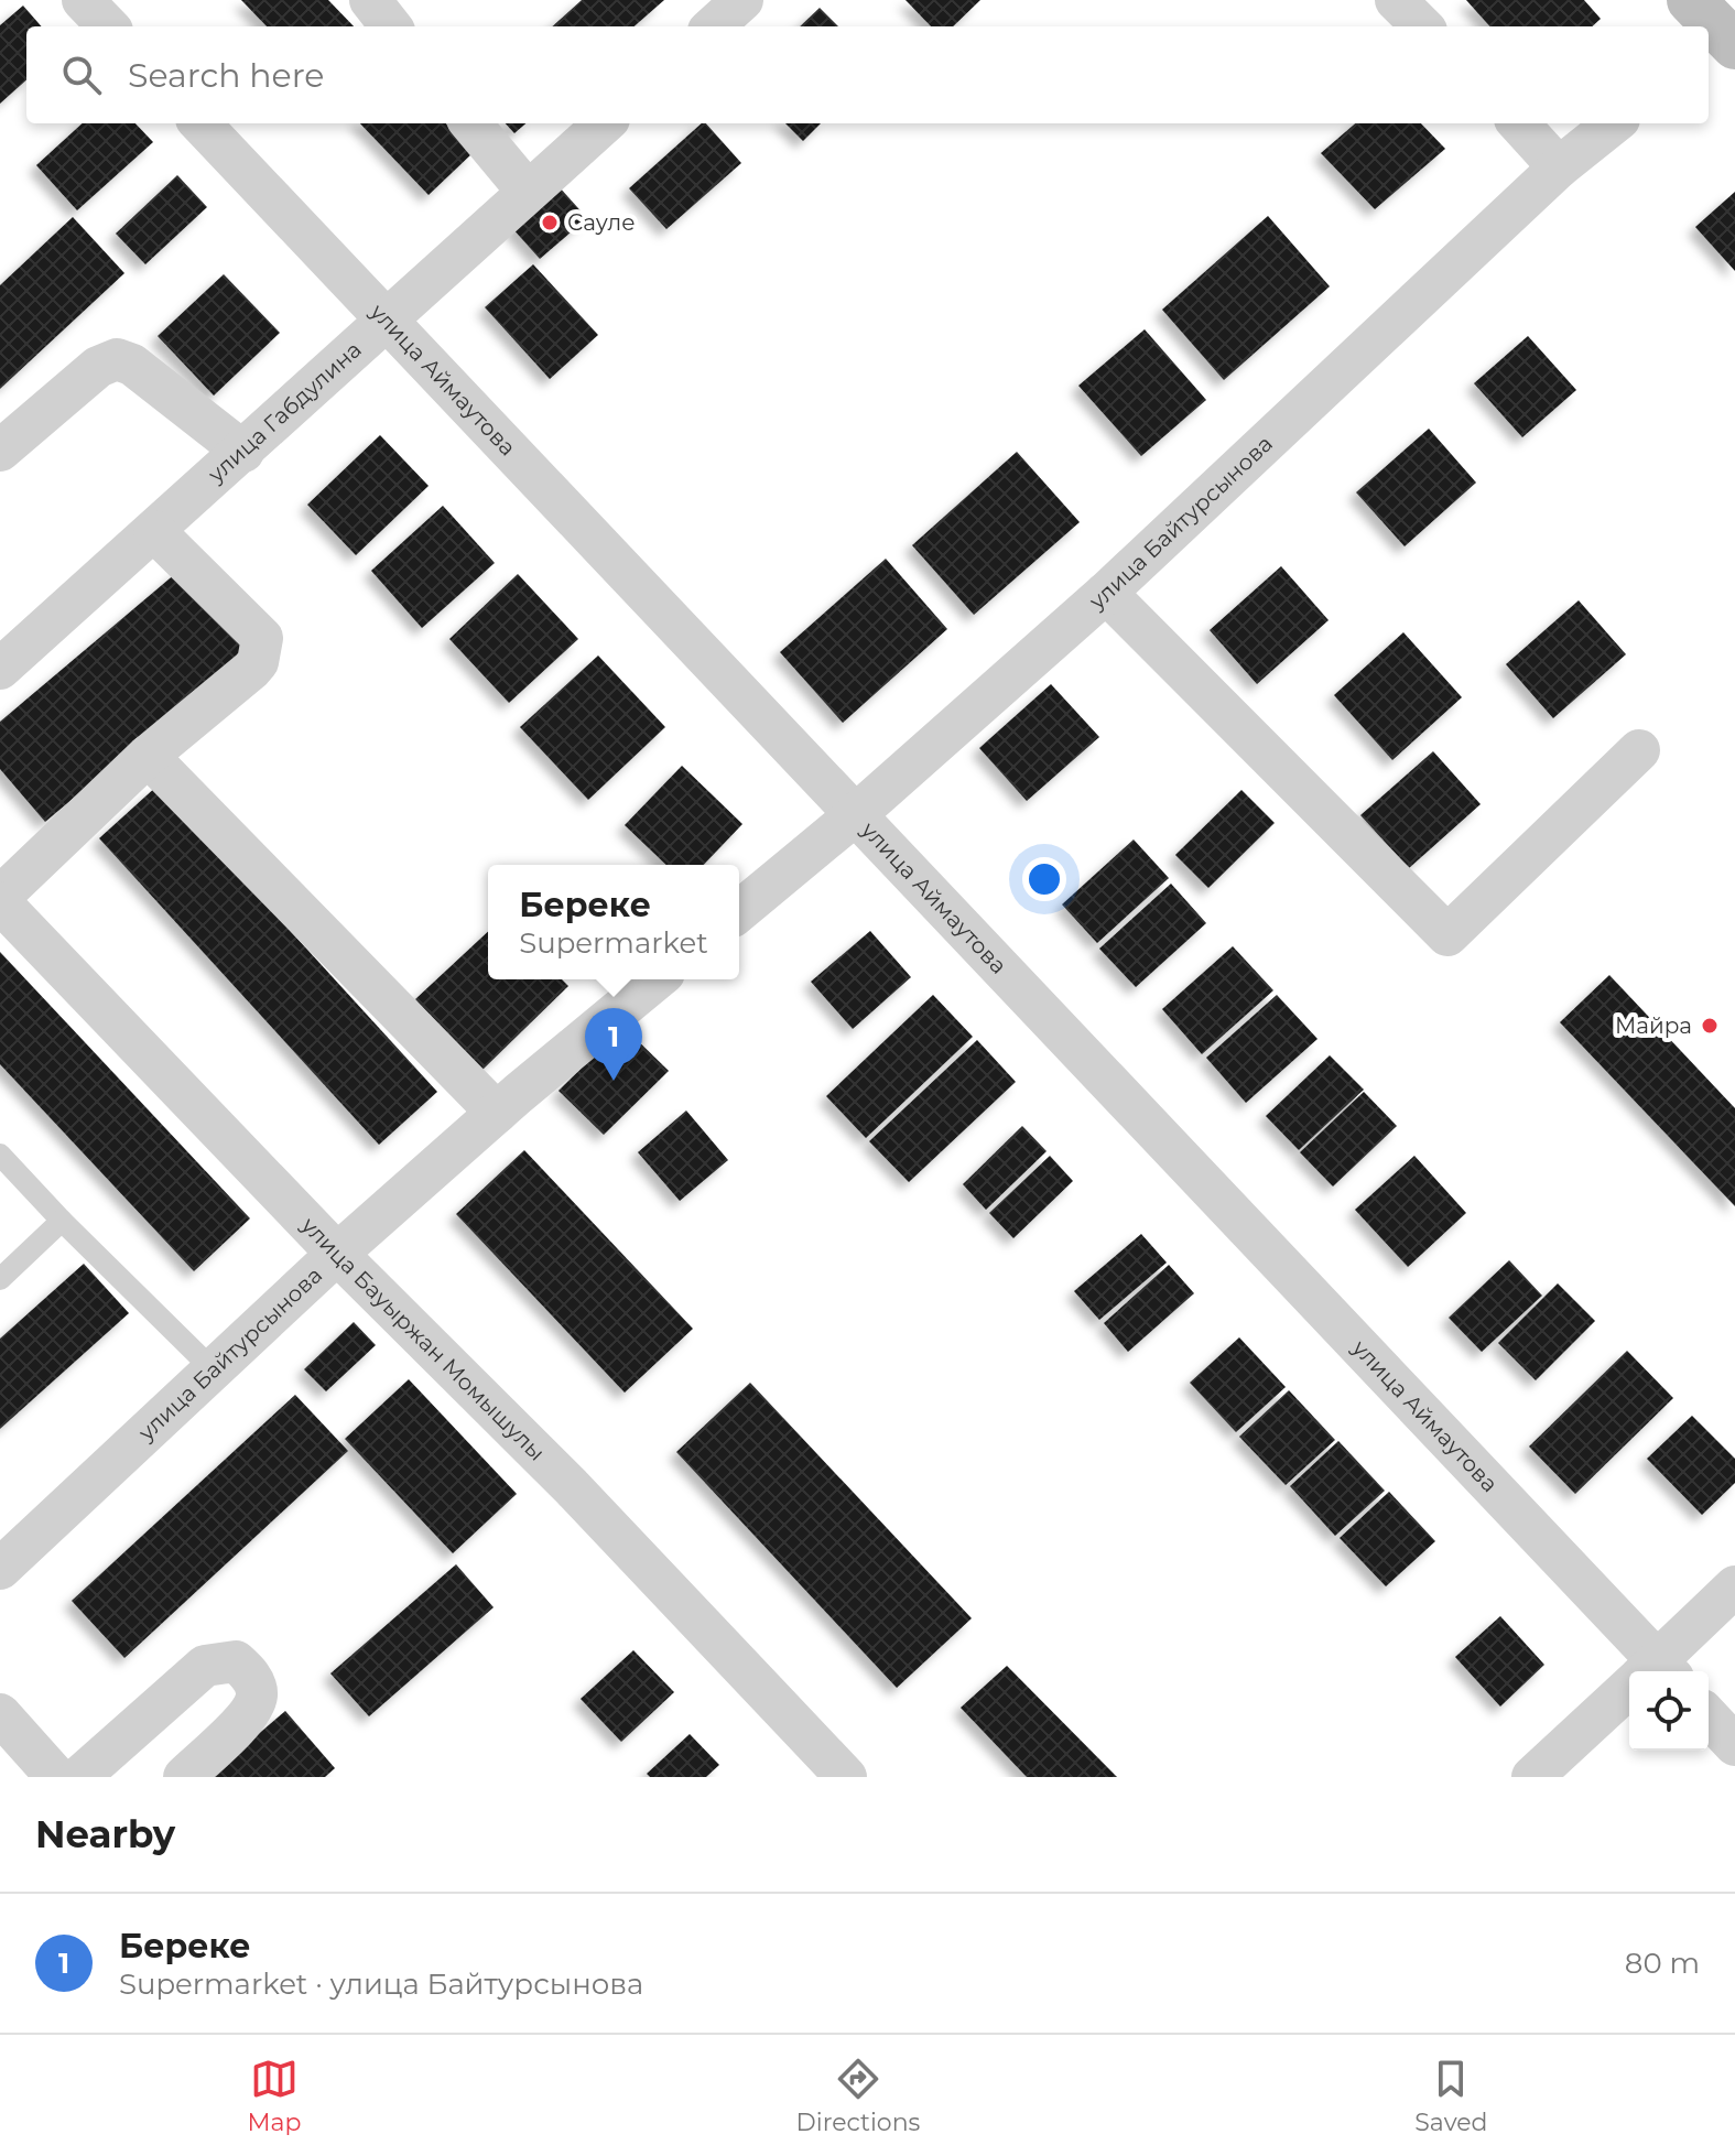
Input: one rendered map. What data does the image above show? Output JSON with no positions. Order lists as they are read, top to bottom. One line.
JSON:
{"streets":{"street":["улица Аймаутова","улица Габдулина","улица Байтурсынова","улица Бауыржан Момышулы"]},"crossings":[["улица Аймаутова","улица Габдулина"],["улица Аймаутова","улица Байтурсынова"],["улица Байтурсынова","улица Бауыржан Момышулы"]],"places":["Сауле","Майра"],"page":{"search":"Search here","popup":["Береке","Supermarket"],"pins":"1","heading":"Nearby","list":[{"mark":"1","name":"Береке","note":"Supermarket · улица Байтурсынова","value":"80 m"}],"nav":["Map","Directions","Saved"]}}
